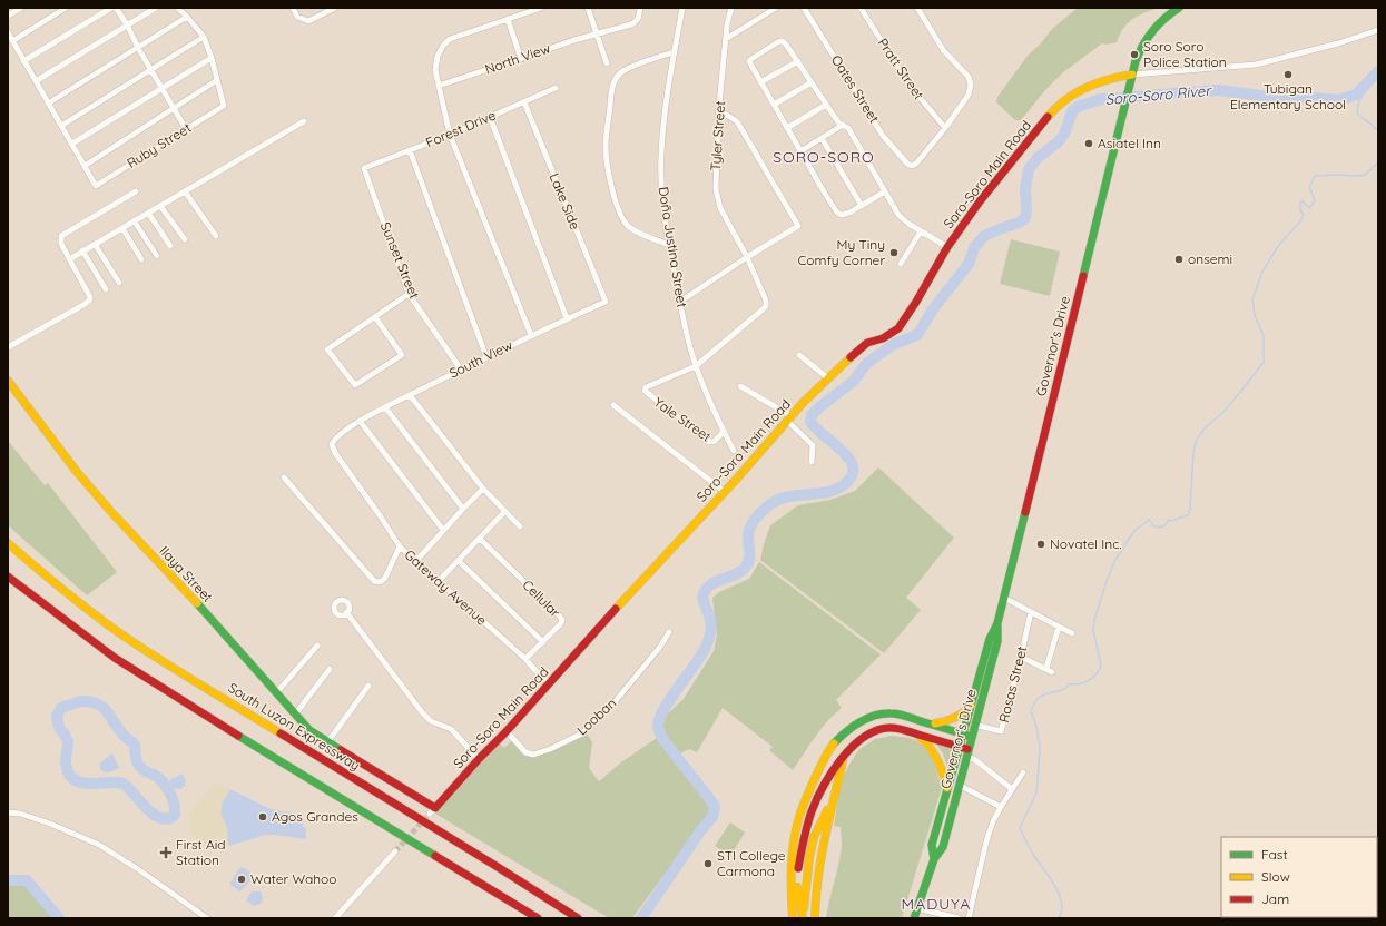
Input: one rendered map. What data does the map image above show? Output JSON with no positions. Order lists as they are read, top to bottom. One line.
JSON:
{"streets":{"main road":["Soro-Soro Main Road","Governor's Drive","Ilaya Street","South Luzon Expressway"],"street":["North View","Pratt Street","Oates Street","Forest Drive","Tyler Street","Ruby Street","Lake Side","Doña Justina Street","Sunset Street","South View","Yale Street","Gateway Avenue","Cellular","Rosas Street","Looban"]},"crossings":[["Pratt Street","Oates Street"],["Forest Drive","Lake Side"],["Forest Drive","Sunset Street"],["Tyler Street","Doña Justina Street"],["Tyler Street","Yale Street"],["Soro-Soro Main Road","Governor's Drive"],["Soro-Soro Main Road","Ilaya Street"],["Soro-Soro Main Road","Gateway Avenue"],["Soro-Soro Main Road","Looban"],["Lake Side","South View"],["Doña Justina Street","Yale Street"],["Sunset Street","South View"],["Governor's Drive","Rosas Street"],["South View","Gateway Avenue"],["Gateway Avenue","Cellular"]],"districts":["SORO-SORO","MADUYA"],"water":["Soro-Soro River"],"places":{"other":["Soro Soro Police Station","Tubigan Elementary School","Asiatel Inn","My Tiny Comfy Corner","onsemi","Novatel Inc.","Agos Grandes","STI College Carmona","Water Wahoo"],"health":["First Aid Station"]},"legend":["Fast","Slow","Jam"]}
